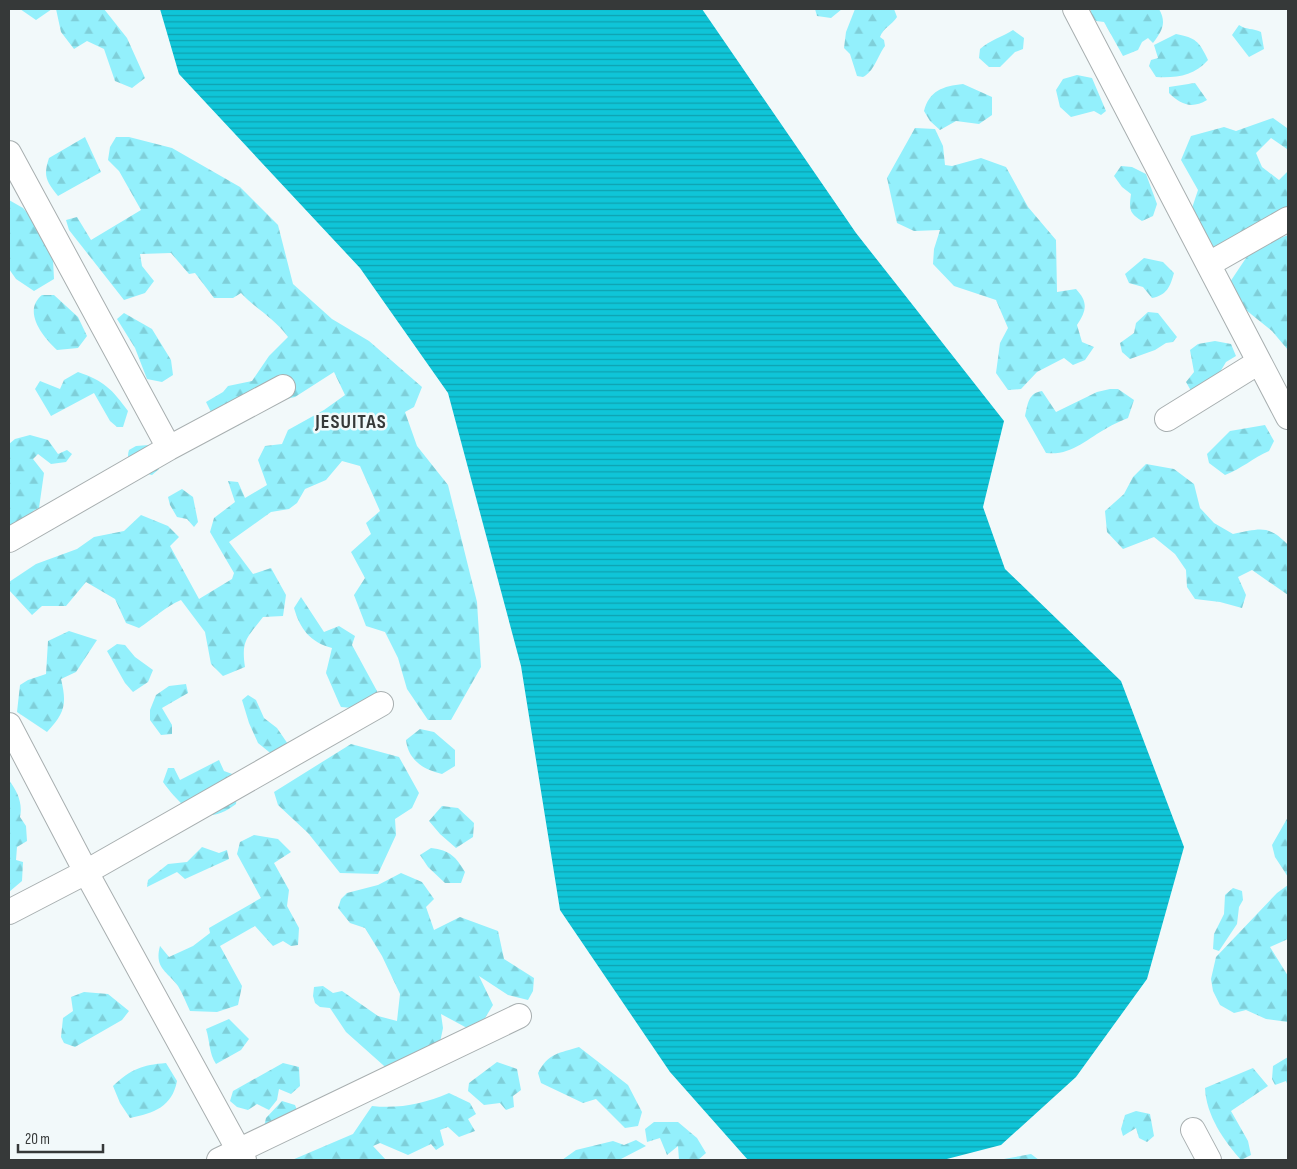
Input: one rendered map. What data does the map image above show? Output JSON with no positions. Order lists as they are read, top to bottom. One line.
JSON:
{"districts":["JESUITAS"],"scale_bar":"20 m"}
